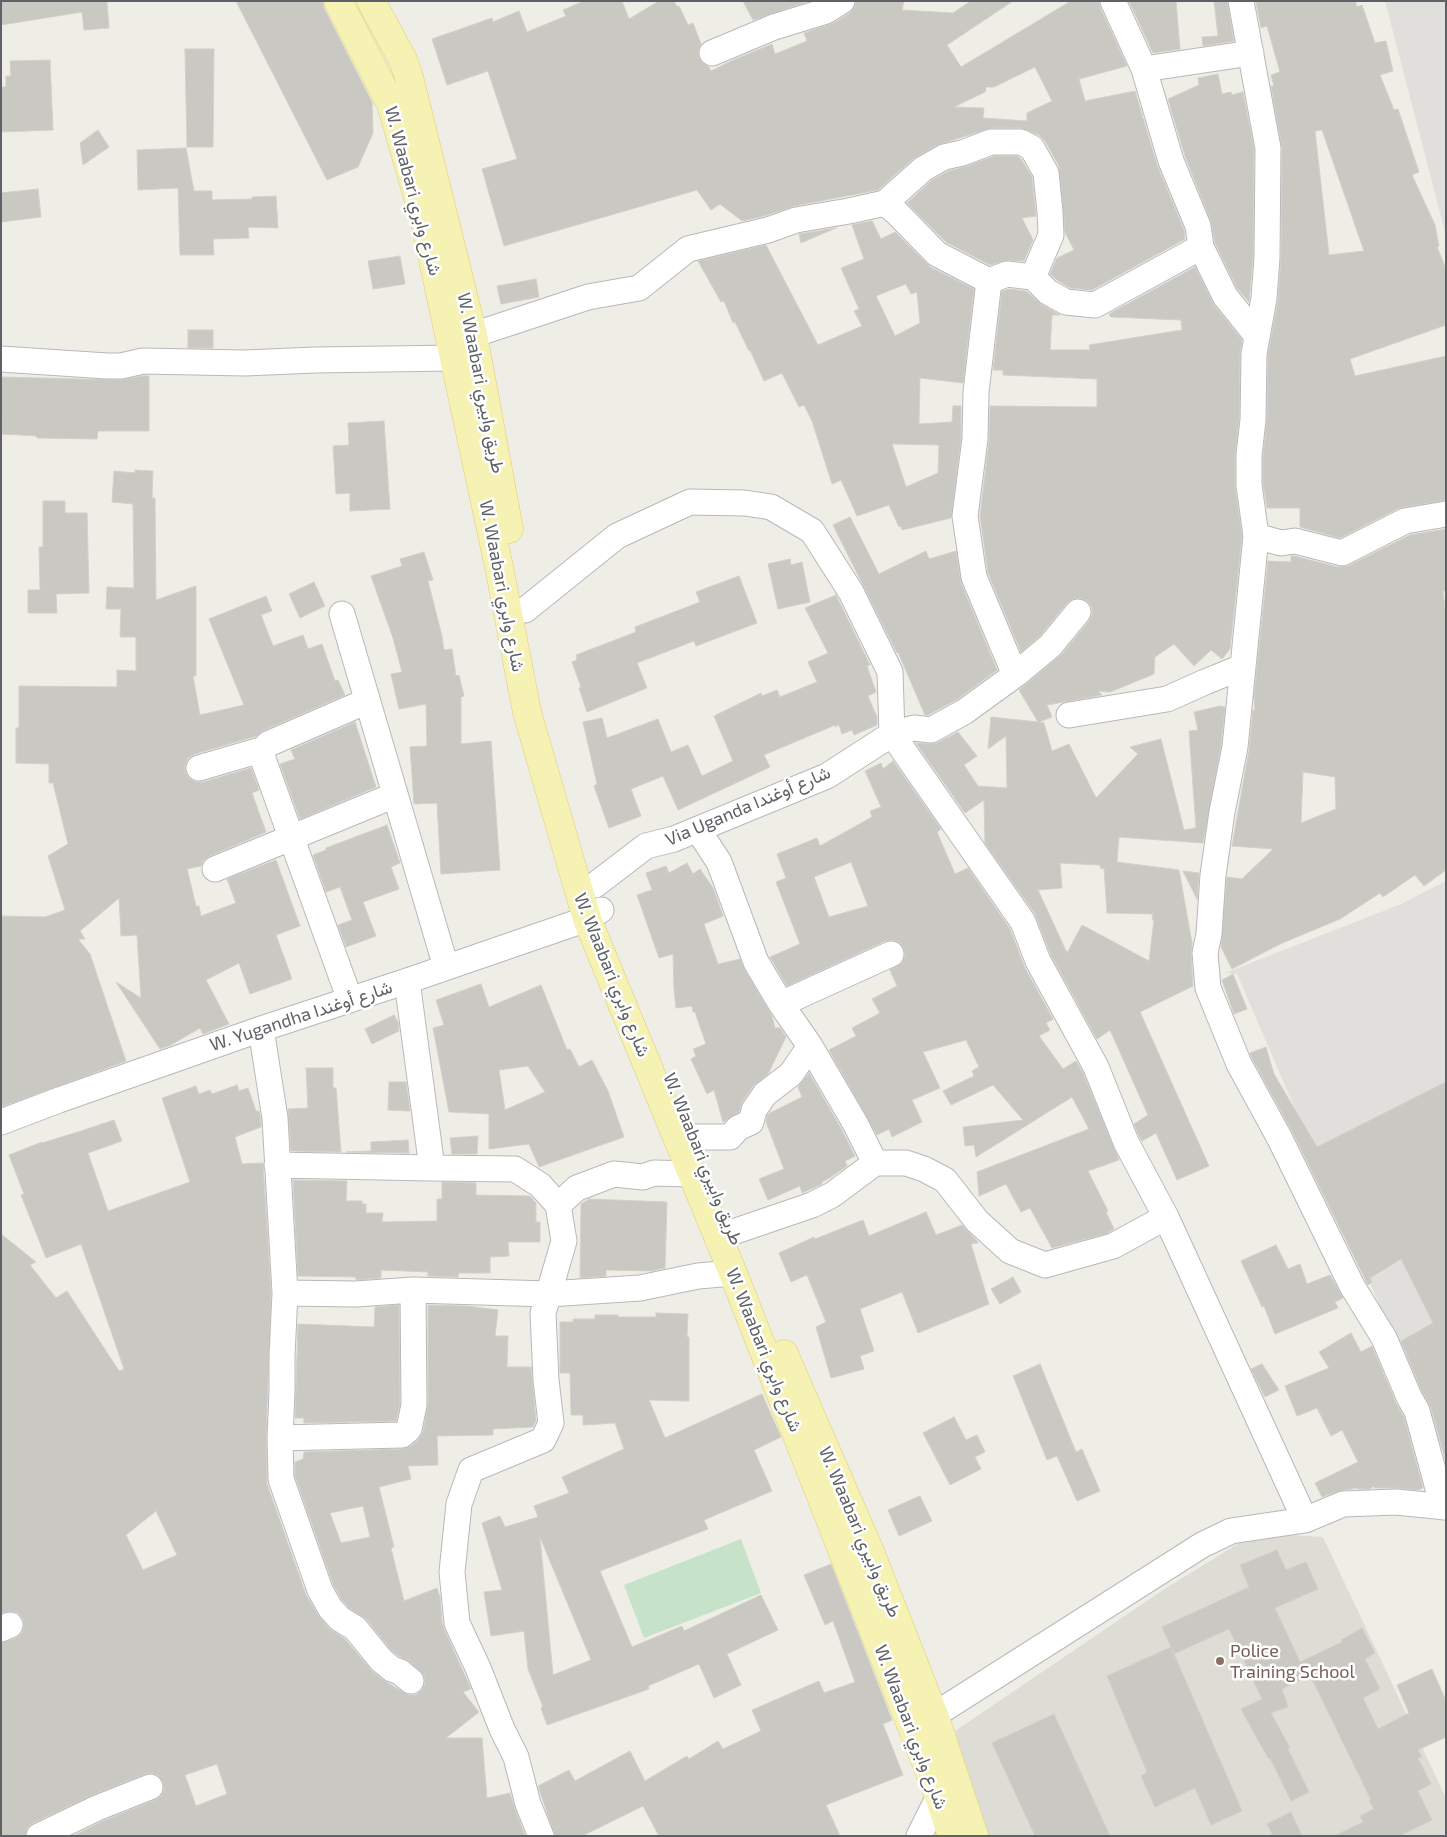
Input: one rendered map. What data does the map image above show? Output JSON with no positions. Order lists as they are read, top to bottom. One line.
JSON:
{"streets":{"main road":["W. Waabari شارع وابري","W. Waabari طريق وابيري"],"street":["Via Uganda شارع أوغندا","W. Yugandha شارع أوغندا"]},"crossings":[["W. Waabari شارع وابري","W. Waabari طريق وابيري"],["W. Waabari شارع وابري","Via Uganda شارع أوغندا"],["W. Waabari شارع وابري","W. Yugandha شارع أوغندا"],["W. Waabari طريق وابيري","Via Uganda شارع أوغندا"],["W. Waabari طريق وابيري","W. Yugandha شارع أوغندا"],["Via Uganda شارع أوغندا","W. Yugandha شارع أوغندا"]],"places":["Police Training School"]}
